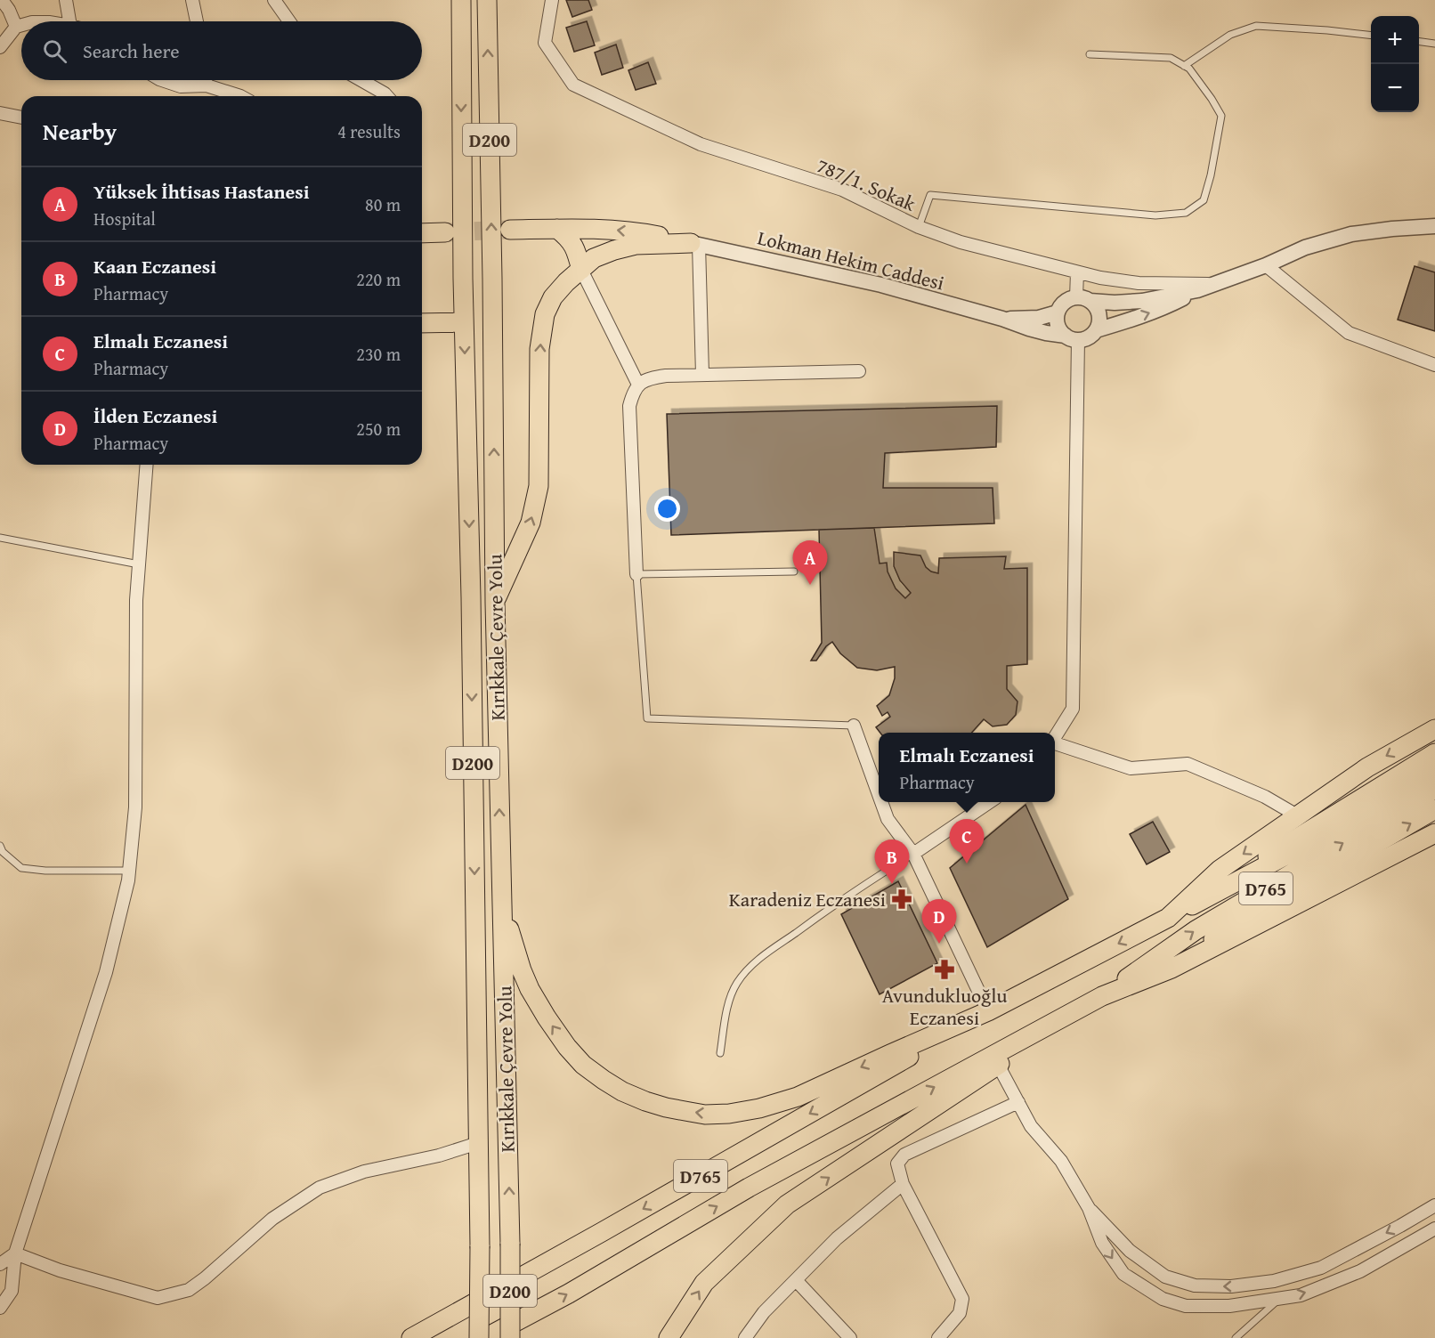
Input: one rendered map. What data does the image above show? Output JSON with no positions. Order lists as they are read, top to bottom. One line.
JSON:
{"streets":{"main road":["D200","Kırıkkale Çevre Yolu","D765"],"street":["787/1. Sokak","Lokman Hekim Caddesi"]},"places":{"pharmacy":["Karadeniz Eczanesi","Avundukluoğlu Eczanesi"]},"page":{"map_buttons":["+","−"],"search":"Search here","heading":["Nearby","4 results"],"list":[{"mark":"A","name":"Yüksek İhtisas Hastanesi","note":"Hospital","value":"80 m"},{"mark":"B","name":"Kaan Eczanesi","note":"Pharmacy","value":"220 m"},{"mark":"C","name":"Elmalı Eczanesi","note":"Pharmacy","value":"230 m"},{"mark":"D","name":"İlden Eczanesi","note":"Pharmacy","value":"250 m"}],"pins":["A","C","B","D"],"popup":["Elmalı Eczanesi","Pharmacy"]}}
